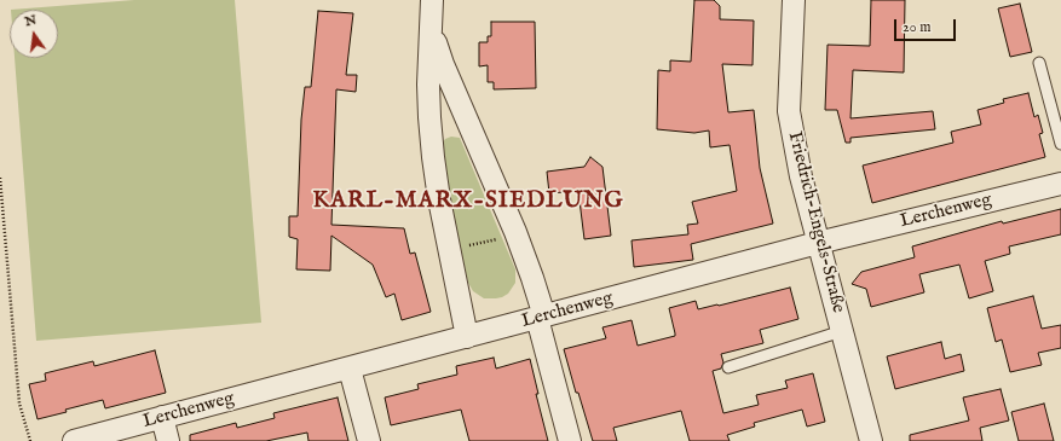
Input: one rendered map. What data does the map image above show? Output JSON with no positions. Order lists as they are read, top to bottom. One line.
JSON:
{"streets":{"street":["Lerchenweg","Friedrich-Engels-Straße"]},"crossings":[["Lerchenweg","Friedrich-Engels-Straße"]],"districts":["KARL-MARX-SIEDLUNG"],"scale_bar":"20 m","north":"top"}
